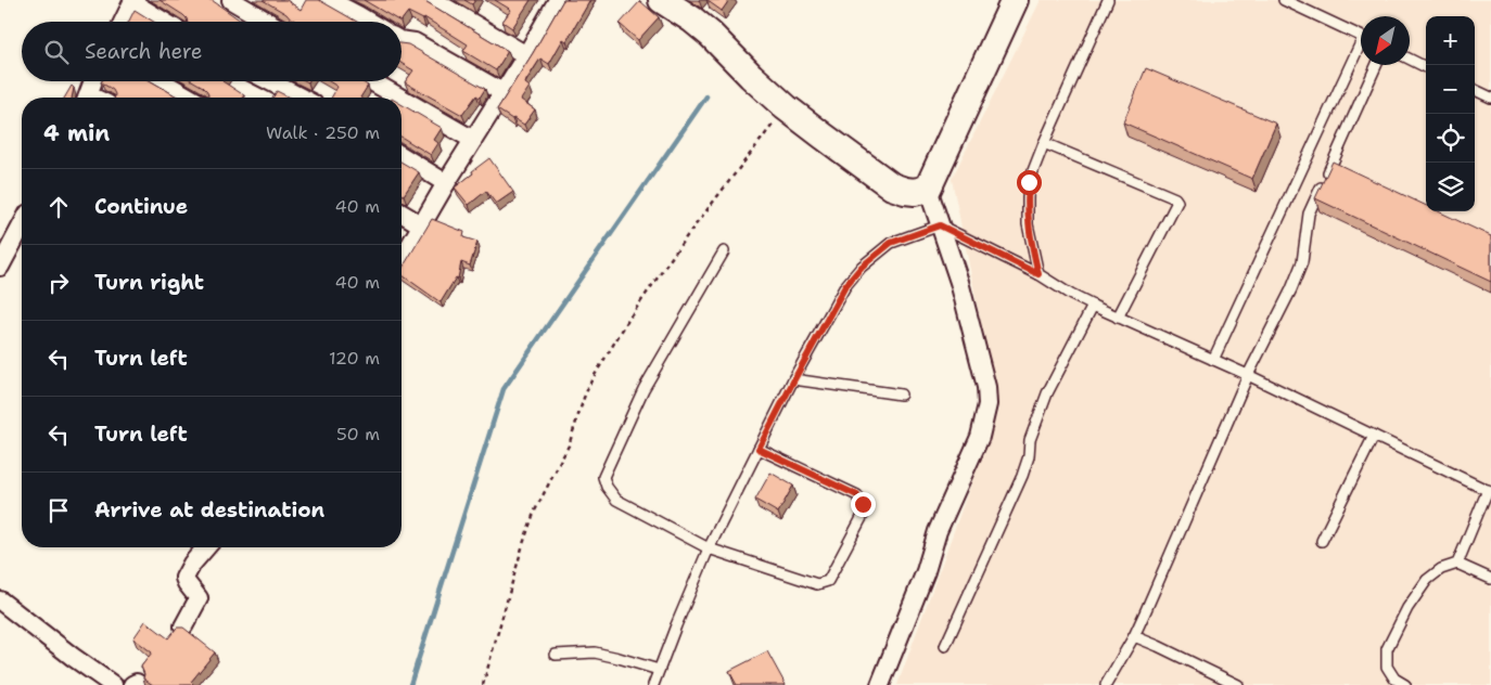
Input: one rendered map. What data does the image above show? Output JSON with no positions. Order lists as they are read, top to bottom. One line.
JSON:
{"north":"bottom left","page":{"map_buttons":["+","−"],"search":"Search here","heading":["4 min","Walk · 250 m"],"list":[["Continue","40 m"],["Turn right","40 m"],["Turn left","120 m"],["Turn left","50 m"],"Arrive at destination"]}}
